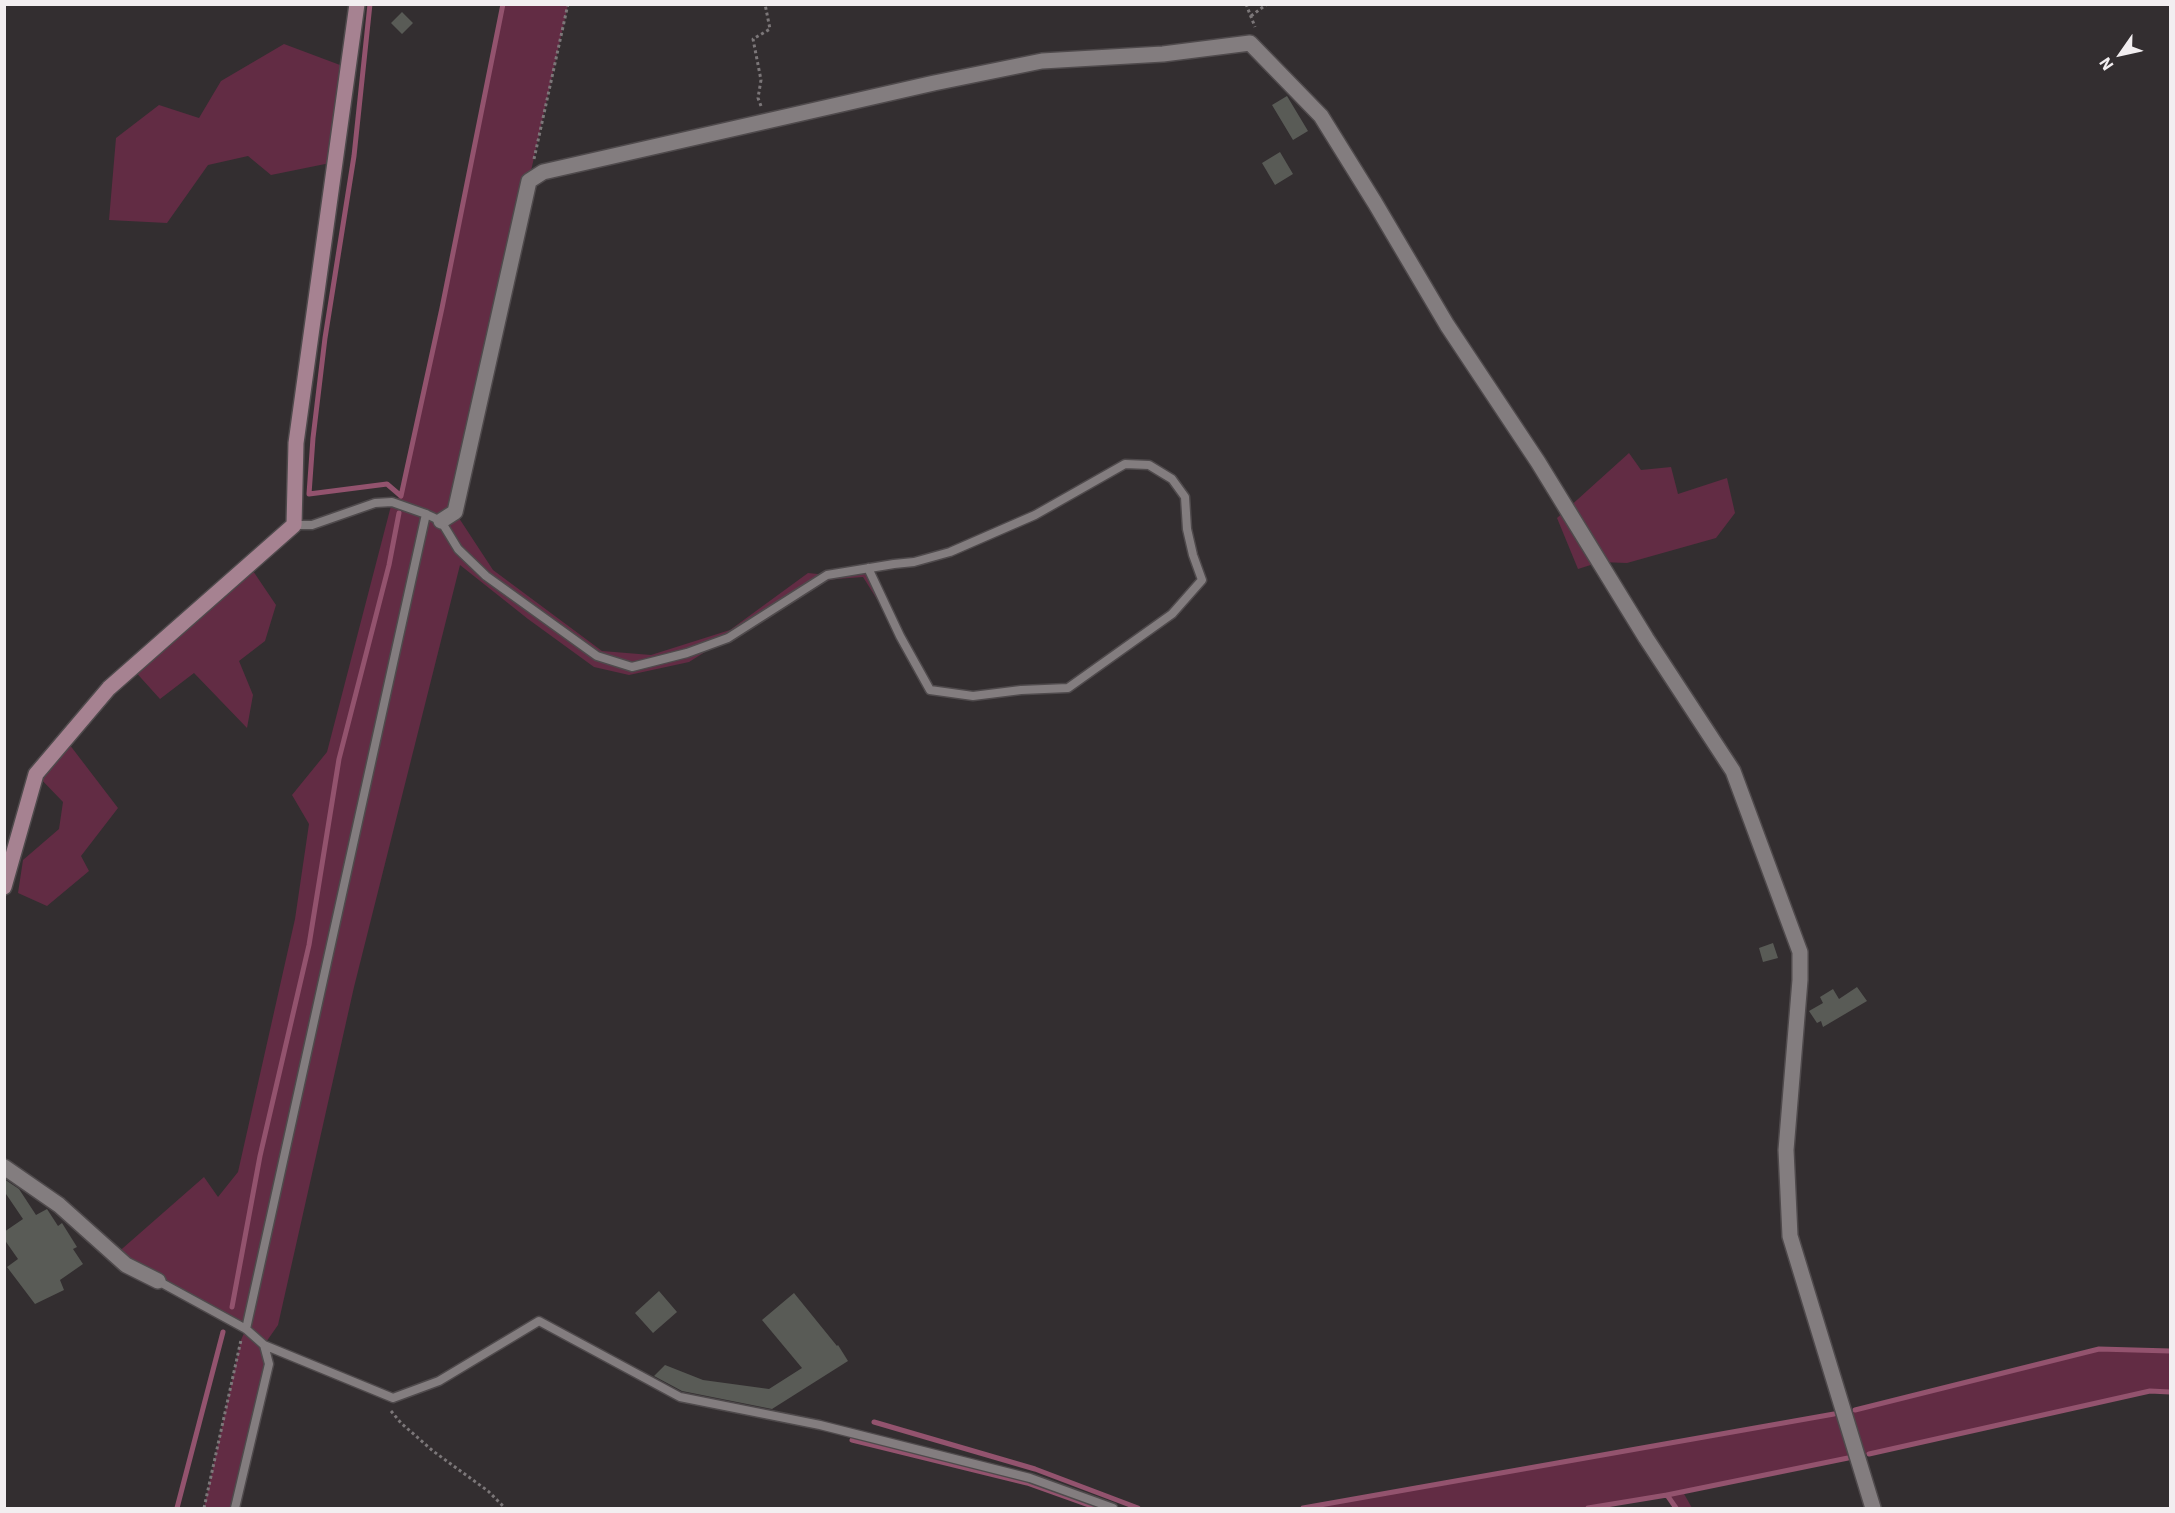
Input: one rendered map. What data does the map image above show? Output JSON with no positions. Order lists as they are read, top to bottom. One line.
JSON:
{"north":"bottom left"}
